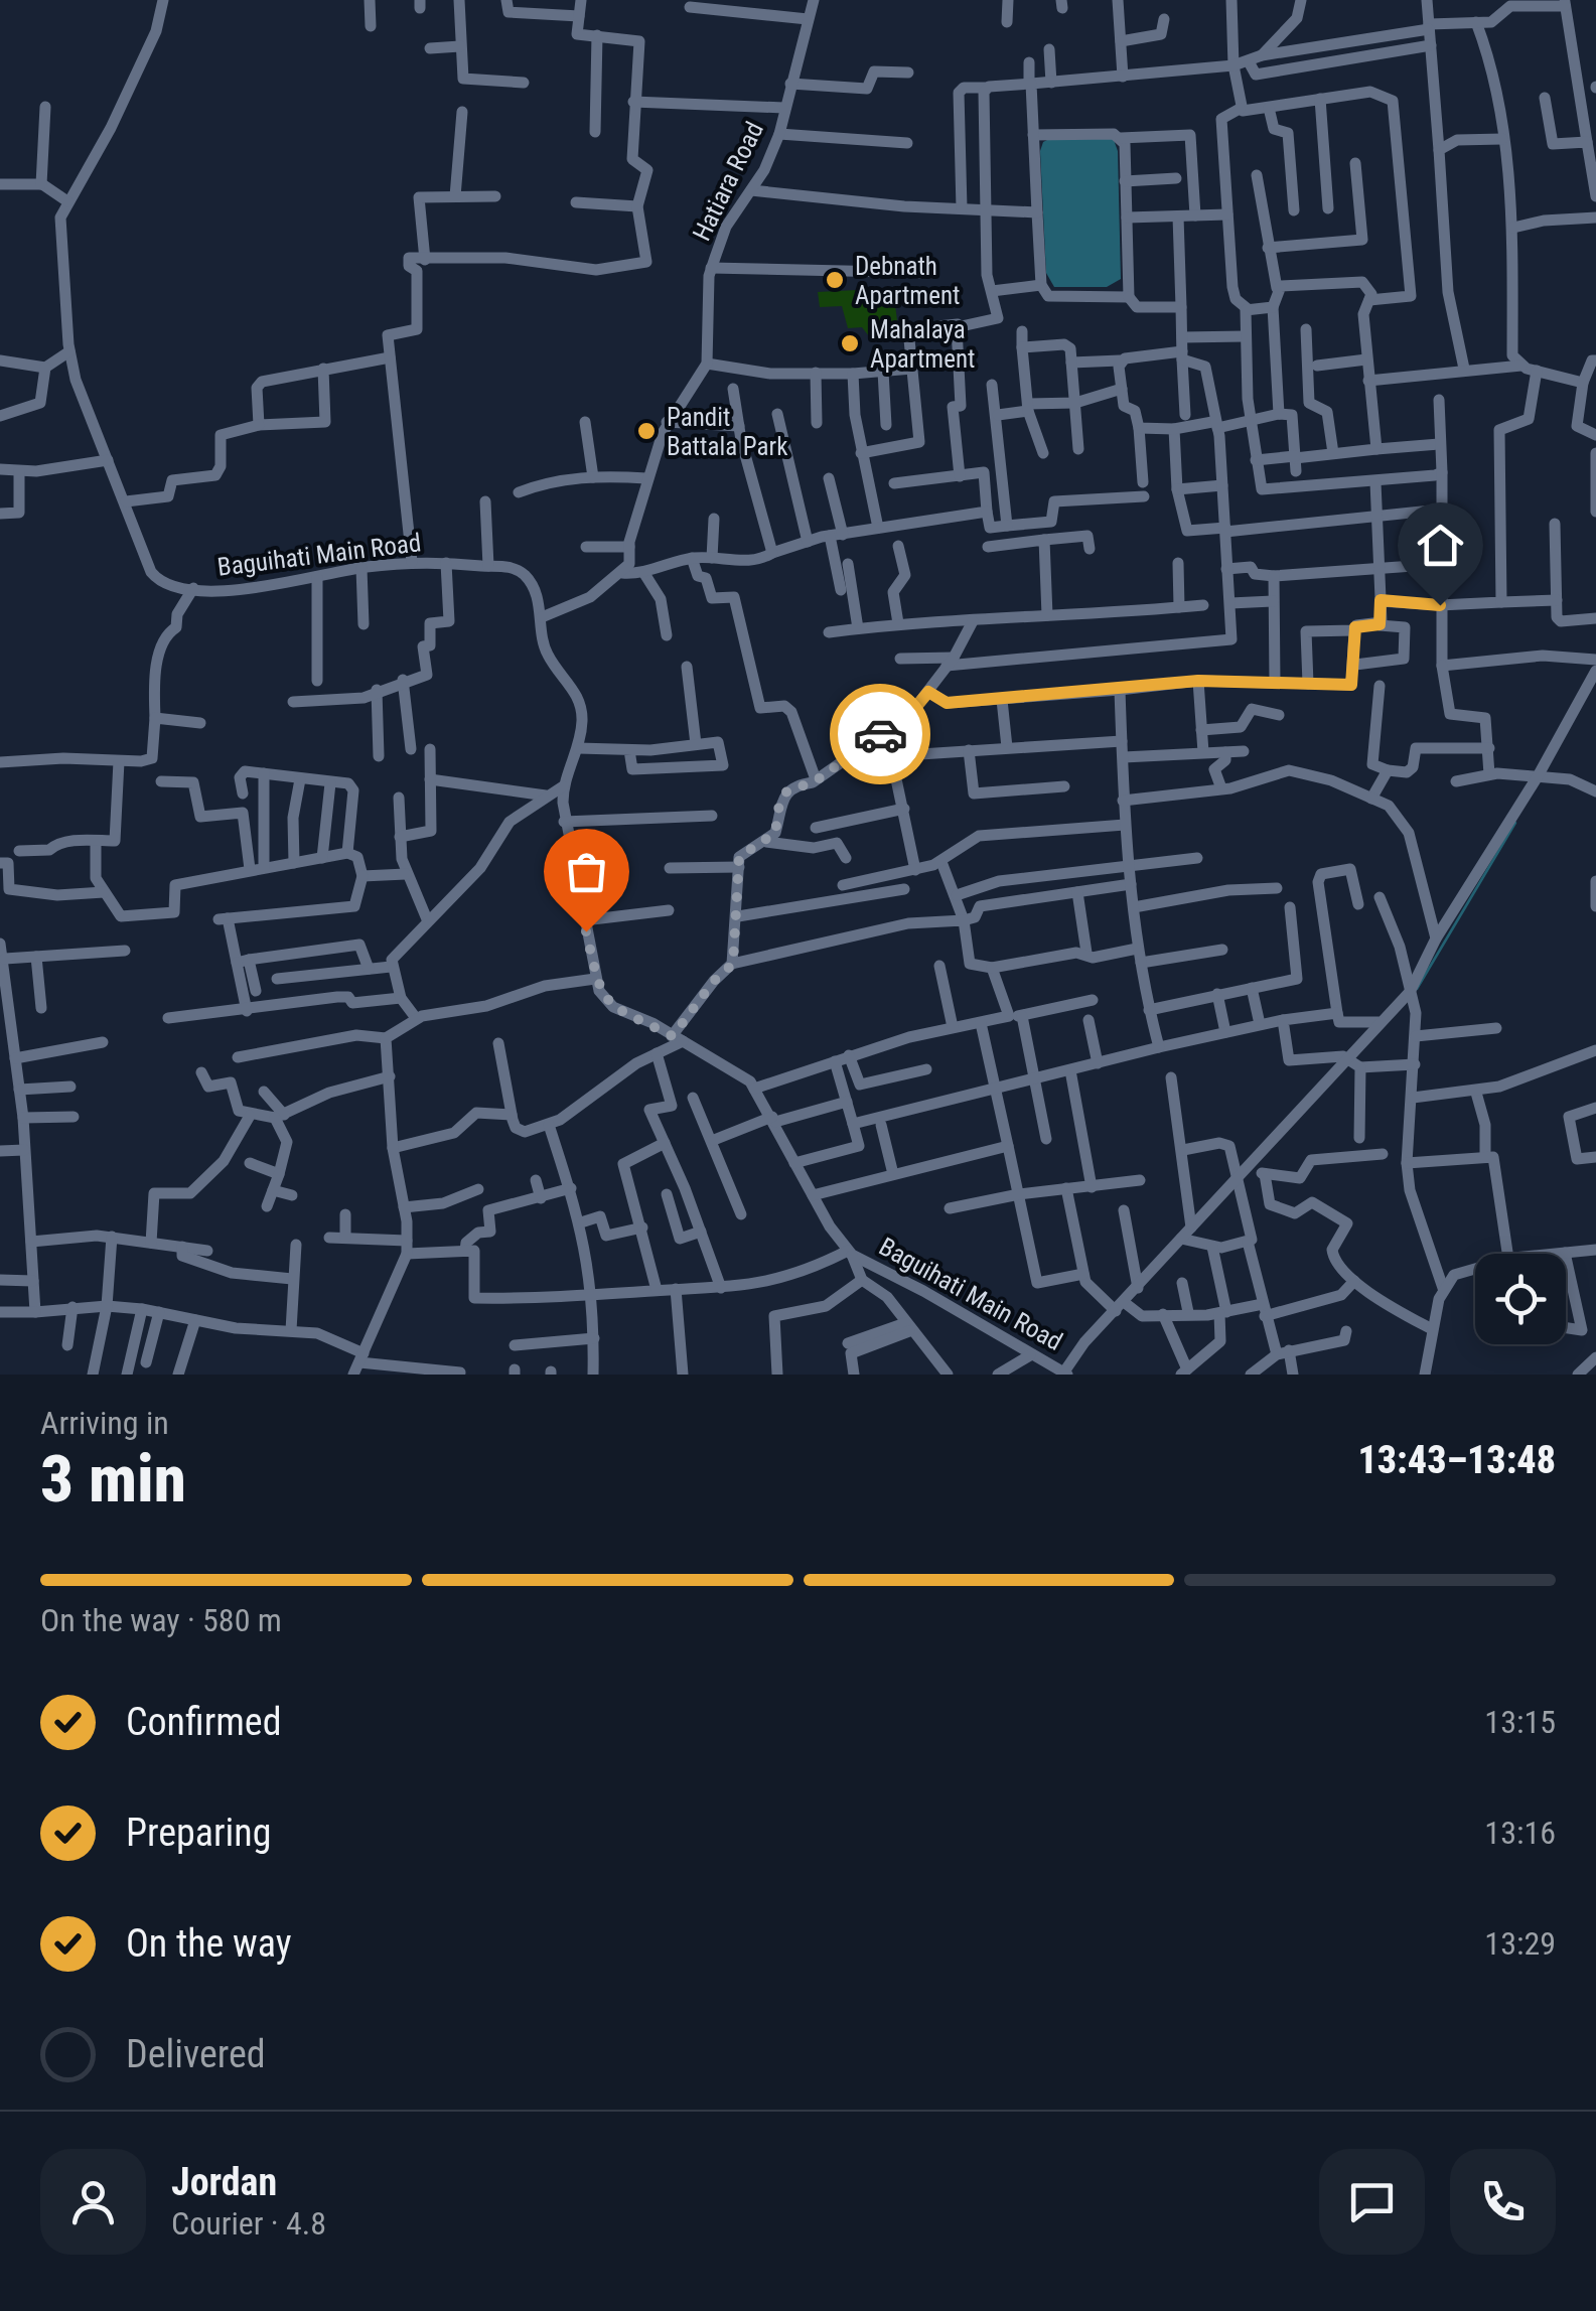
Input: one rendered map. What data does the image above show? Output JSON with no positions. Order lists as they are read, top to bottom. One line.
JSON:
{"streets":{"street":["Hatiara Road","Baguihati Main Road"]},"places":["Debnath Apartment","Mahalaya Apartment","Pandit Battala Park"],"page":{"heading":["3 min","Arriving in","13:43–13:48"],"panel":["Jordan","Courier · 4.8"],"bar":"On the way · 580 m","list":[["Confirmed","13:15"],["Preparing","13:16"],["On the way","13:29"],"Delivered"]}}
